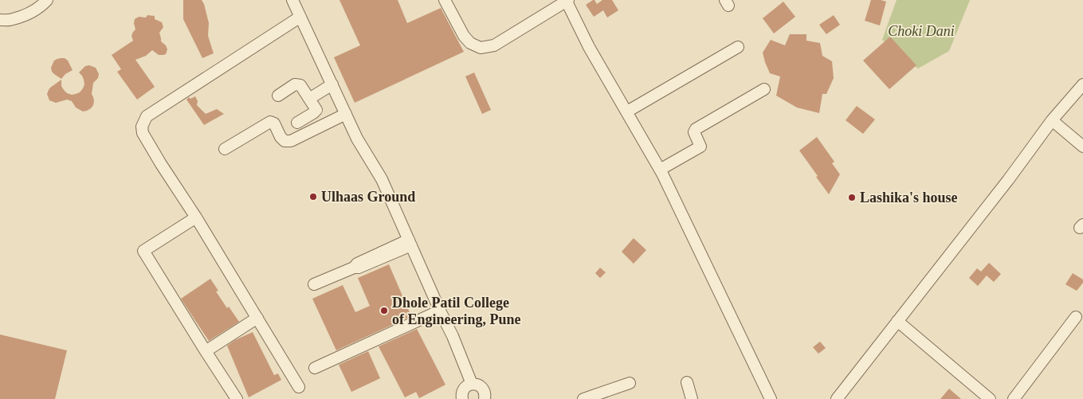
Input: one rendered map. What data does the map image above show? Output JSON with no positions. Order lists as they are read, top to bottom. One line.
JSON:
{"parks":["Choki Dani"],"places":["Ulhaas Ground","Lashika's house","Dhole Patil College of Engineering, Pune"]}
